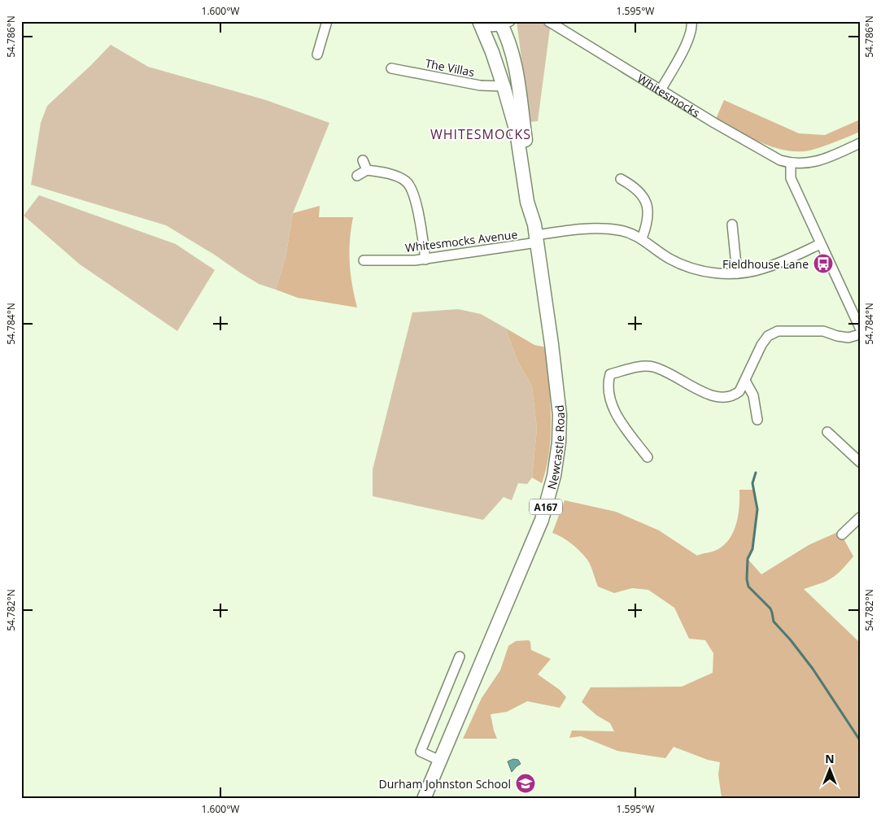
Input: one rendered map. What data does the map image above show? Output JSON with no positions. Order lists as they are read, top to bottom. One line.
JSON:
{"streets":{"highway":["Newcastle Road","A167"],"street":["The Villas","Whitesmocks","Whitesmocks Avenue"]},"crossings":[["The Villas","A167"],["Whitesmocks Avenue","Newcastle Road"],["Whitesmocks Avenue","A167"],["Newcastle Road","A167"]],"districts":["WHITESMOCKS"],"places":{"bus stop":["Fieldhouse Lane"],"school or university":["Durham Johnston School"]},"north":"top","coordinates":["1.600°W","1.595°W","54.786°N","54.784°N","54.782°N"]}
